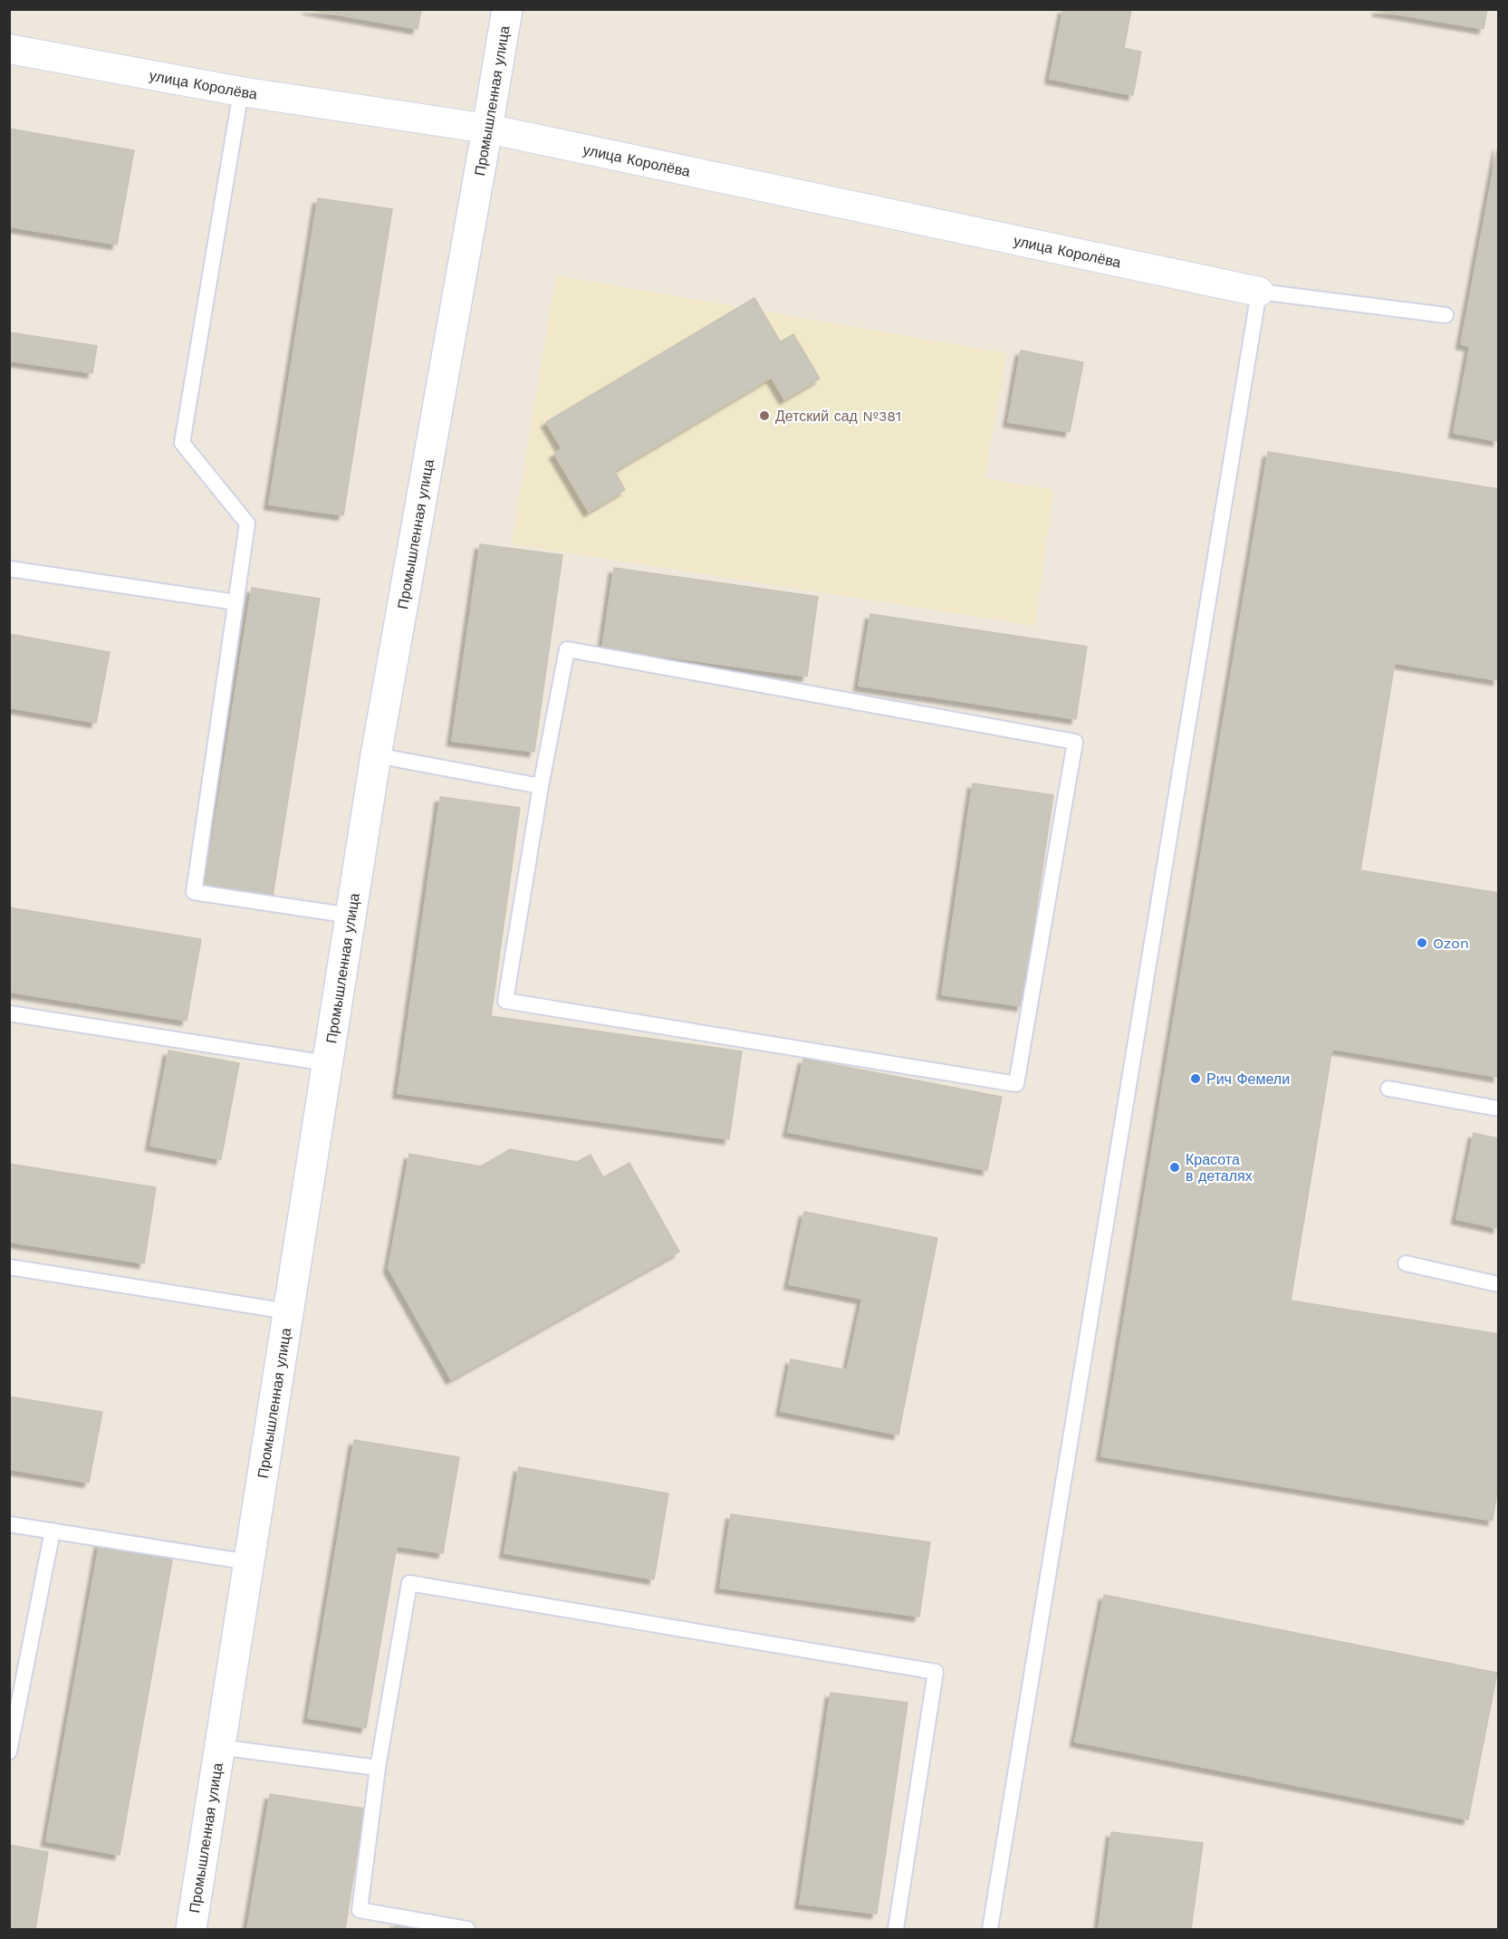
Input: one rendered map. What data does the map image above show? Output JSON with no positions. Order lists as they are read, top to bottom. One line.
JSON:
{"streets":{"street":["улица Королёва","Промышленная улица"]},"crossings":[["улица Королёва","Промышленная улица"]],"places":["Детский сад №381","Ozon","Рич Фемели","Красота в деталях"]}
